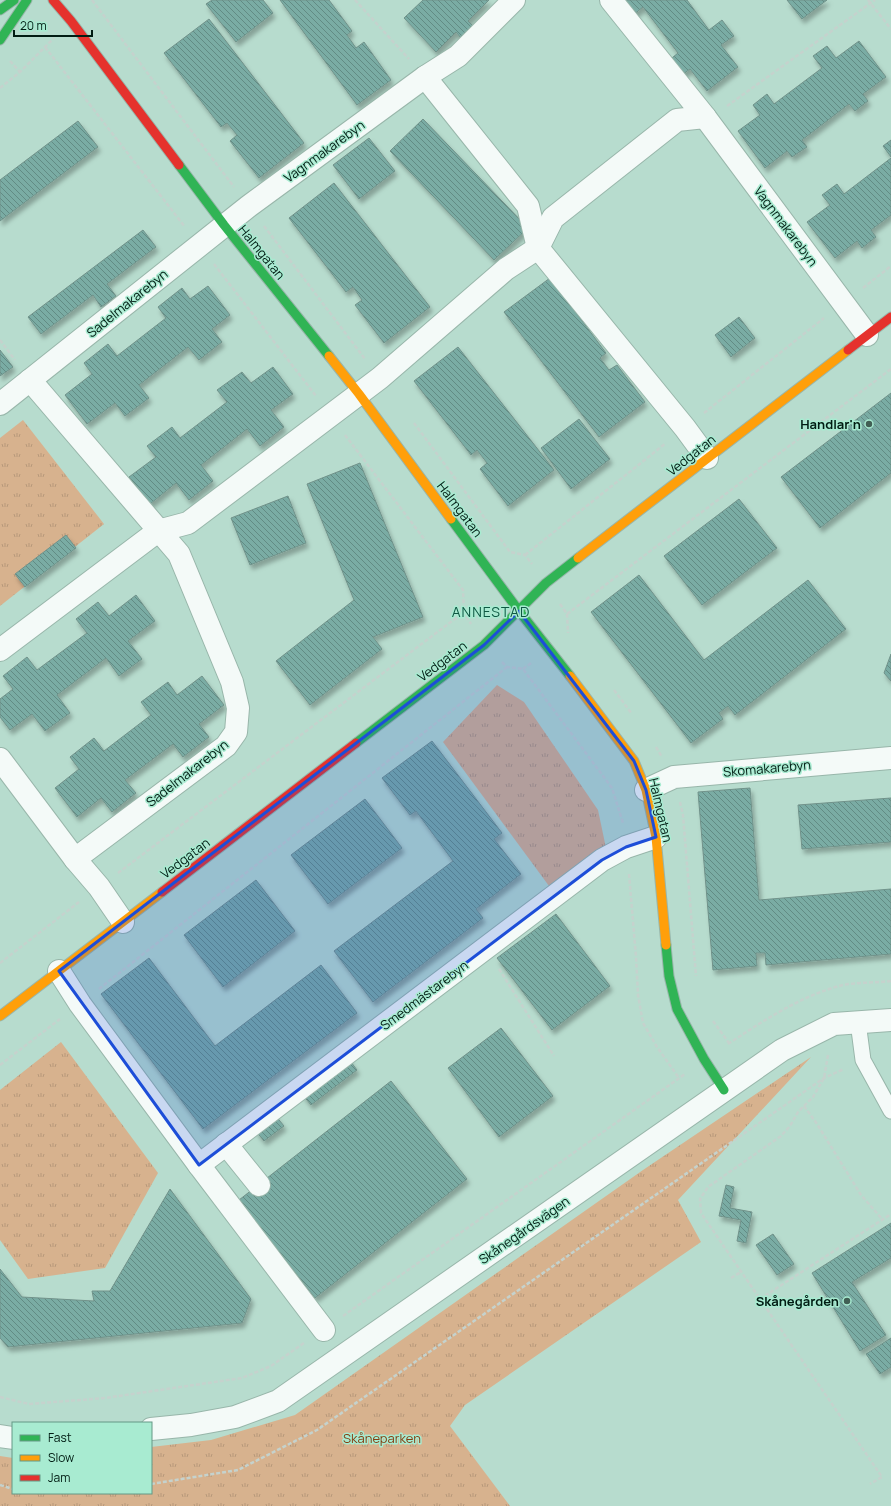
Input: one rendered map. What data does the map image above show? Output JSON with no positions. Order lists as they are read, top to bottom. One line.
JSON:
{"streets":{"street":["Vagnmakarebyn","Halmgatan","Sadelmakarebyn","Vedgatan","Skomakarebyn","Smedmästarebyn","Skånegårdsvägen"]},"crossings":[["Vagnmakarebyn","Halmgatan"],["Vagnmakarebyn","Sadelmakarebyn"],["Vagnmakarebyn","Vedgatan"],["Halmgatan","Sadelmakarebyn"],["Halmgatan","Vedgatan"],["Halmgatan","Skomakarebyn"],["Halmgatan","Smedmästarebyn"],["Halmgatan","Skånegårdsvägen"]],"districts":["ANNESTAD"],"parks":["Skåneparken"],"places":["Handlar'n","Skånegården"],"legend":["Fast","Slow","Jam"],"scale_bar":"20 m"}
